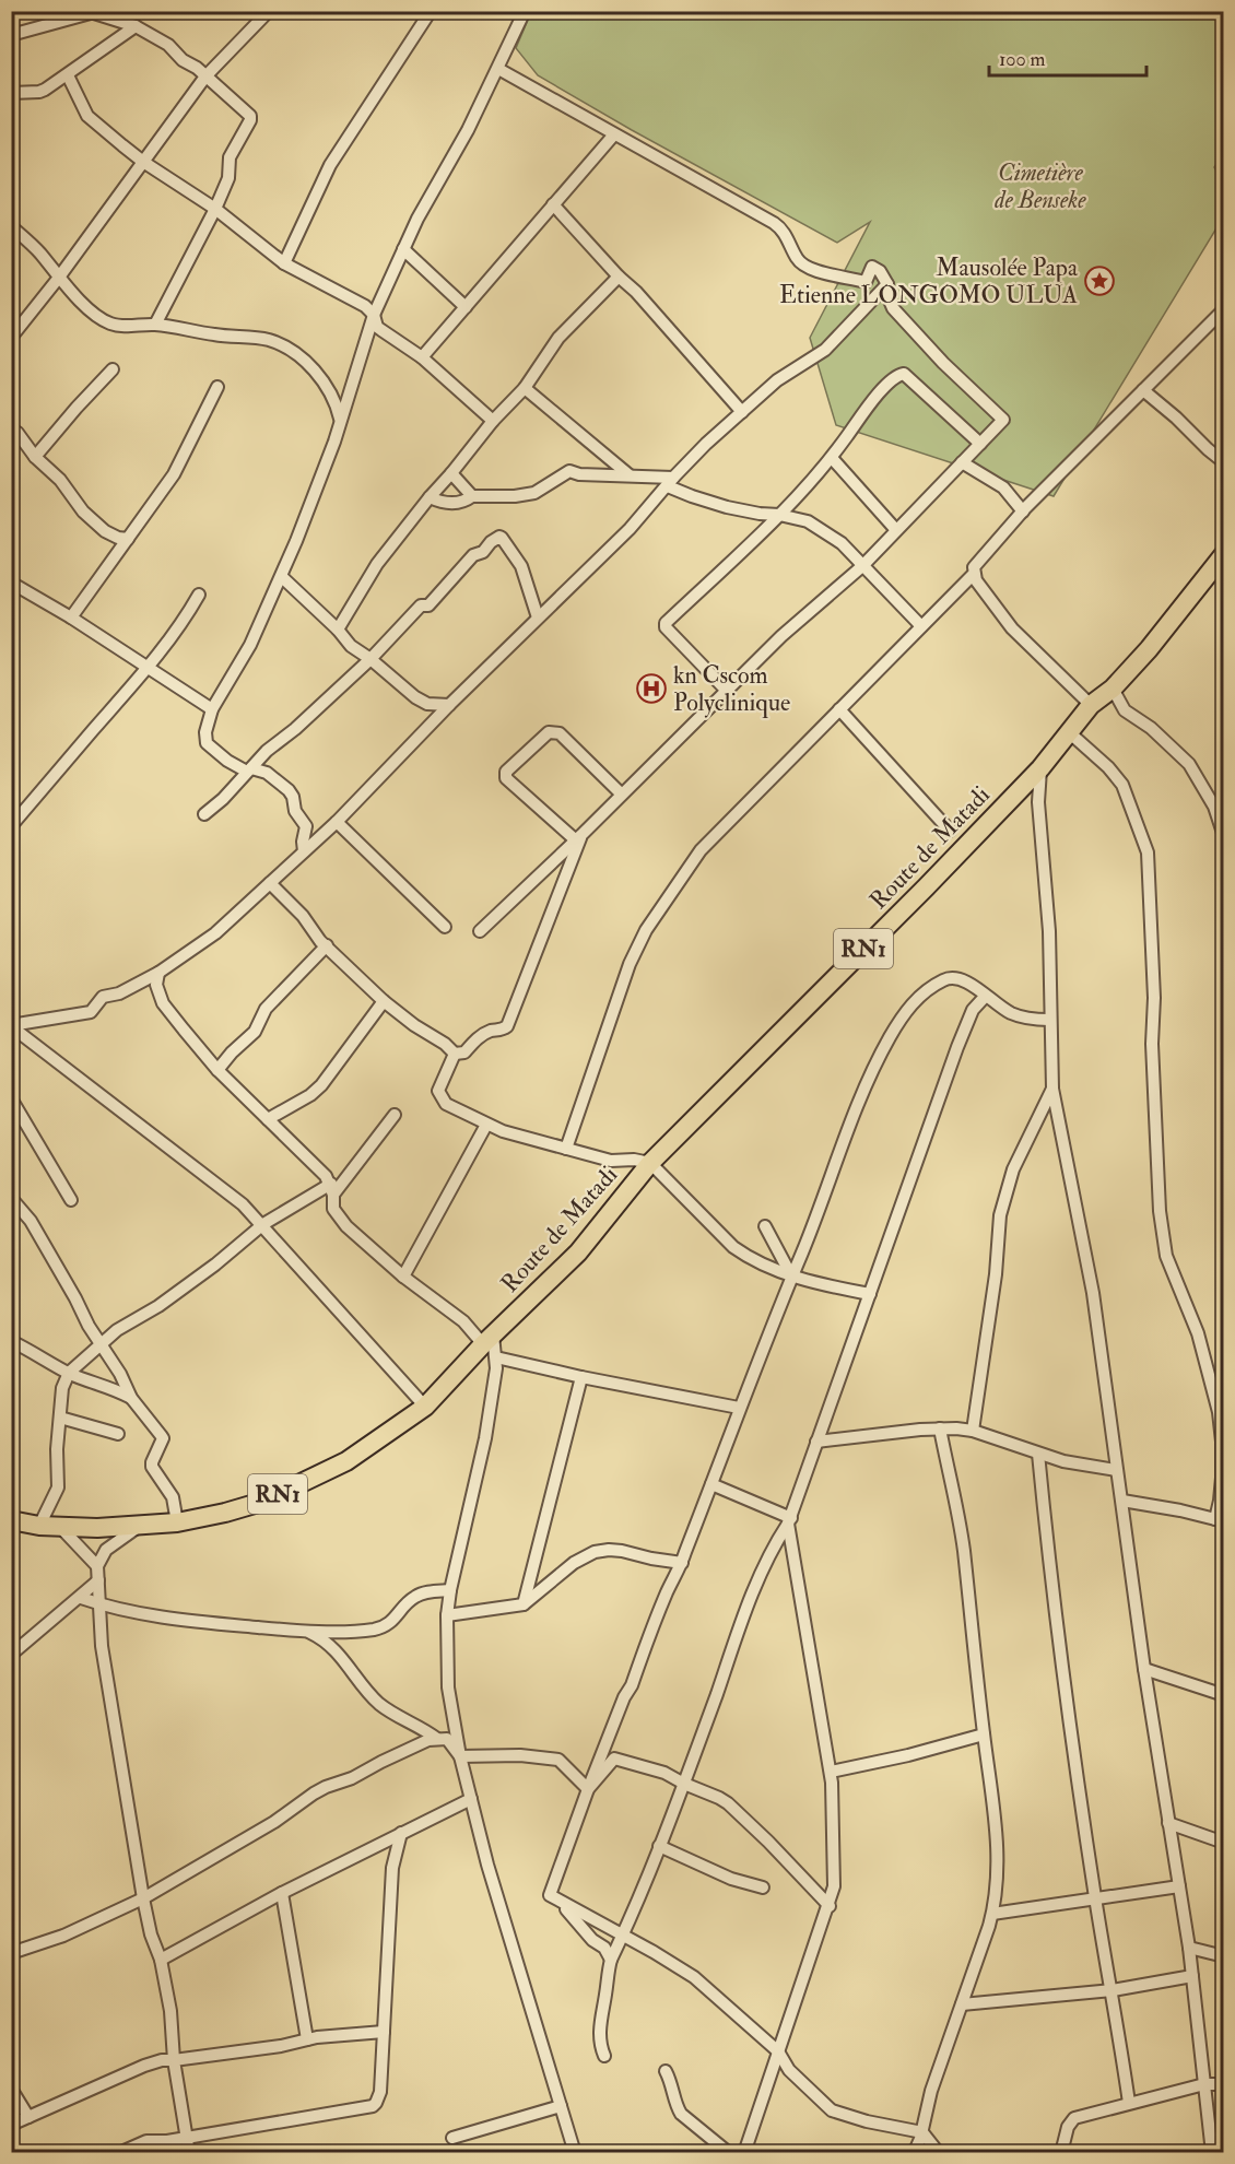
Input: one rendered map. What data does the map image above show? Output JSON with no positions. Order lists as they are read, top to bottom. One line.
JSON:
{"streets":{"highway":["Route de Matadi","RN1"]},"crossings":[["Route de Matadi","RN1"]],"parks":["Cimetière de Benseke"],"places":{"place":["Mausolée Papa Etienne LONGOMO ULUA"],"hospital":["kn Cscom Polyclinique"]},"scale_bar":"100 m"}
